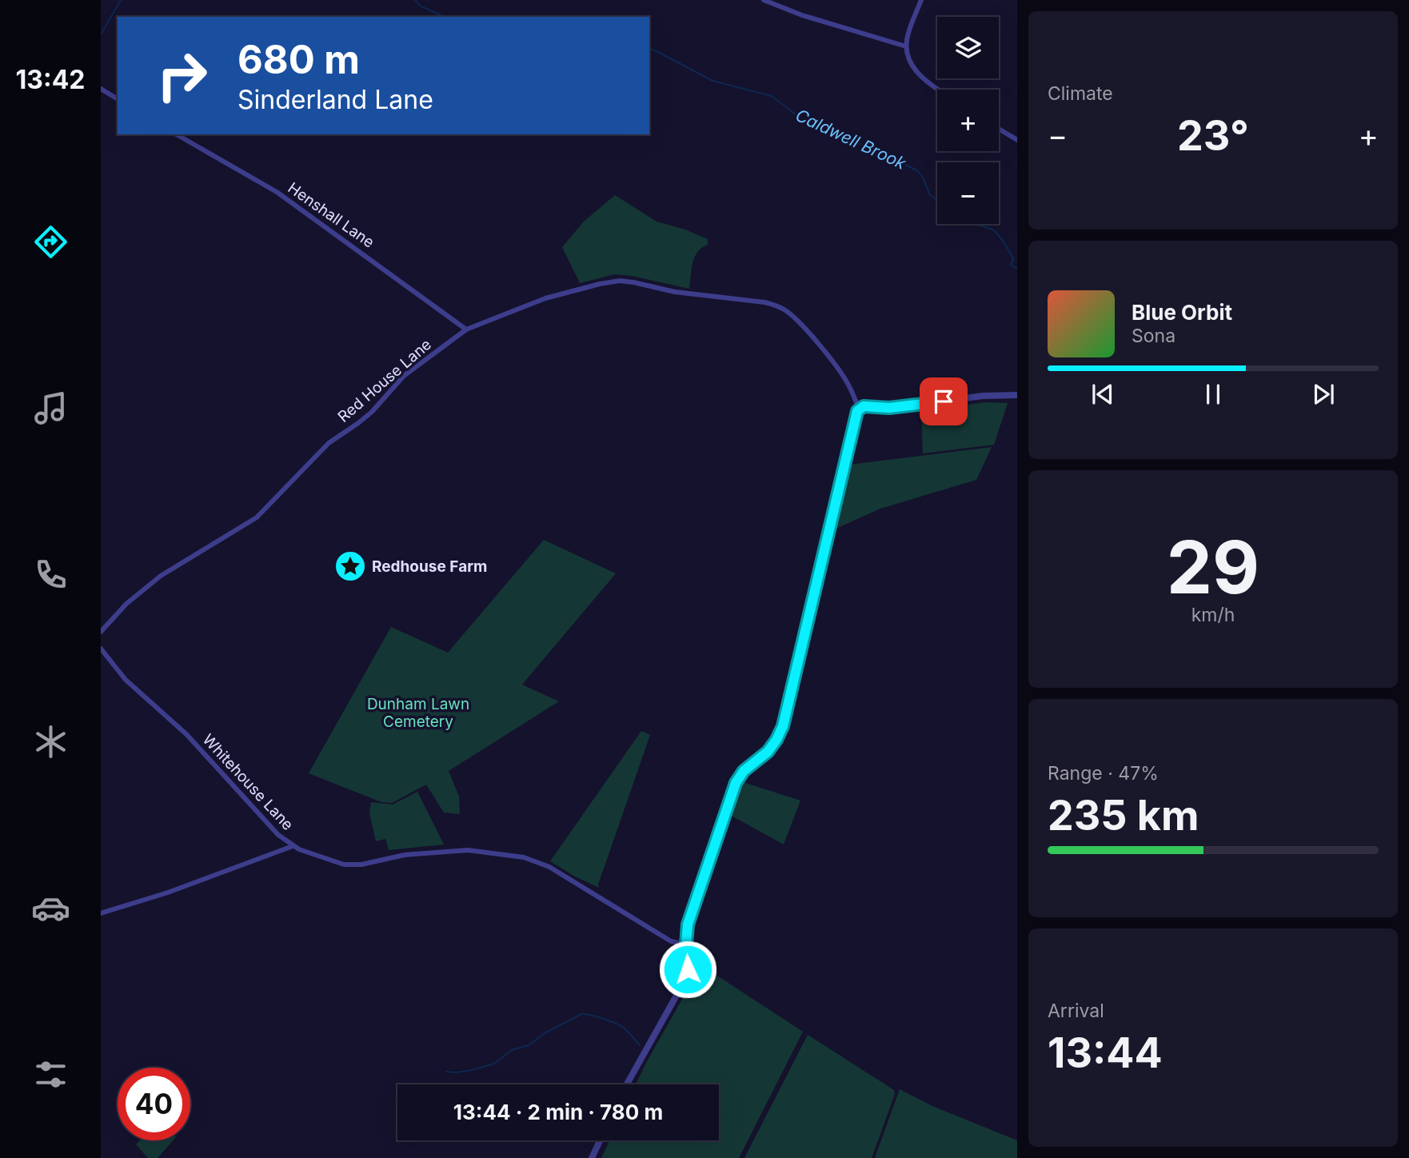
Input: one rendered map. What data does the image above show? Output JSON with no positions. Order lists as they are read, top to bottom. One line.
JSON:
{"streets":{"street":["Henshall Lane","Red House Lane","Whitehouse Lane"]},"crossings":[["Henshall Lane","Red House Lane"]],"water":["Caldwell Brook"],"parks":["Dunham Lawn Cemetery"],"places":{"place":["Redhouse Farm"]},"page":{"tabs":"13:42","tile":["Climate",["29","km/h"],["Range · 47%","235 km"],["Arrival","13:44"]],"map_buttons":["+","−"],"turn":["680 m","Sinderland Lane"],"heat":["−","23°","+"],"song":["Blue Orbit","Sona"],"limit":"40","trip":"13:44 · 2 min · 780 m"}}
